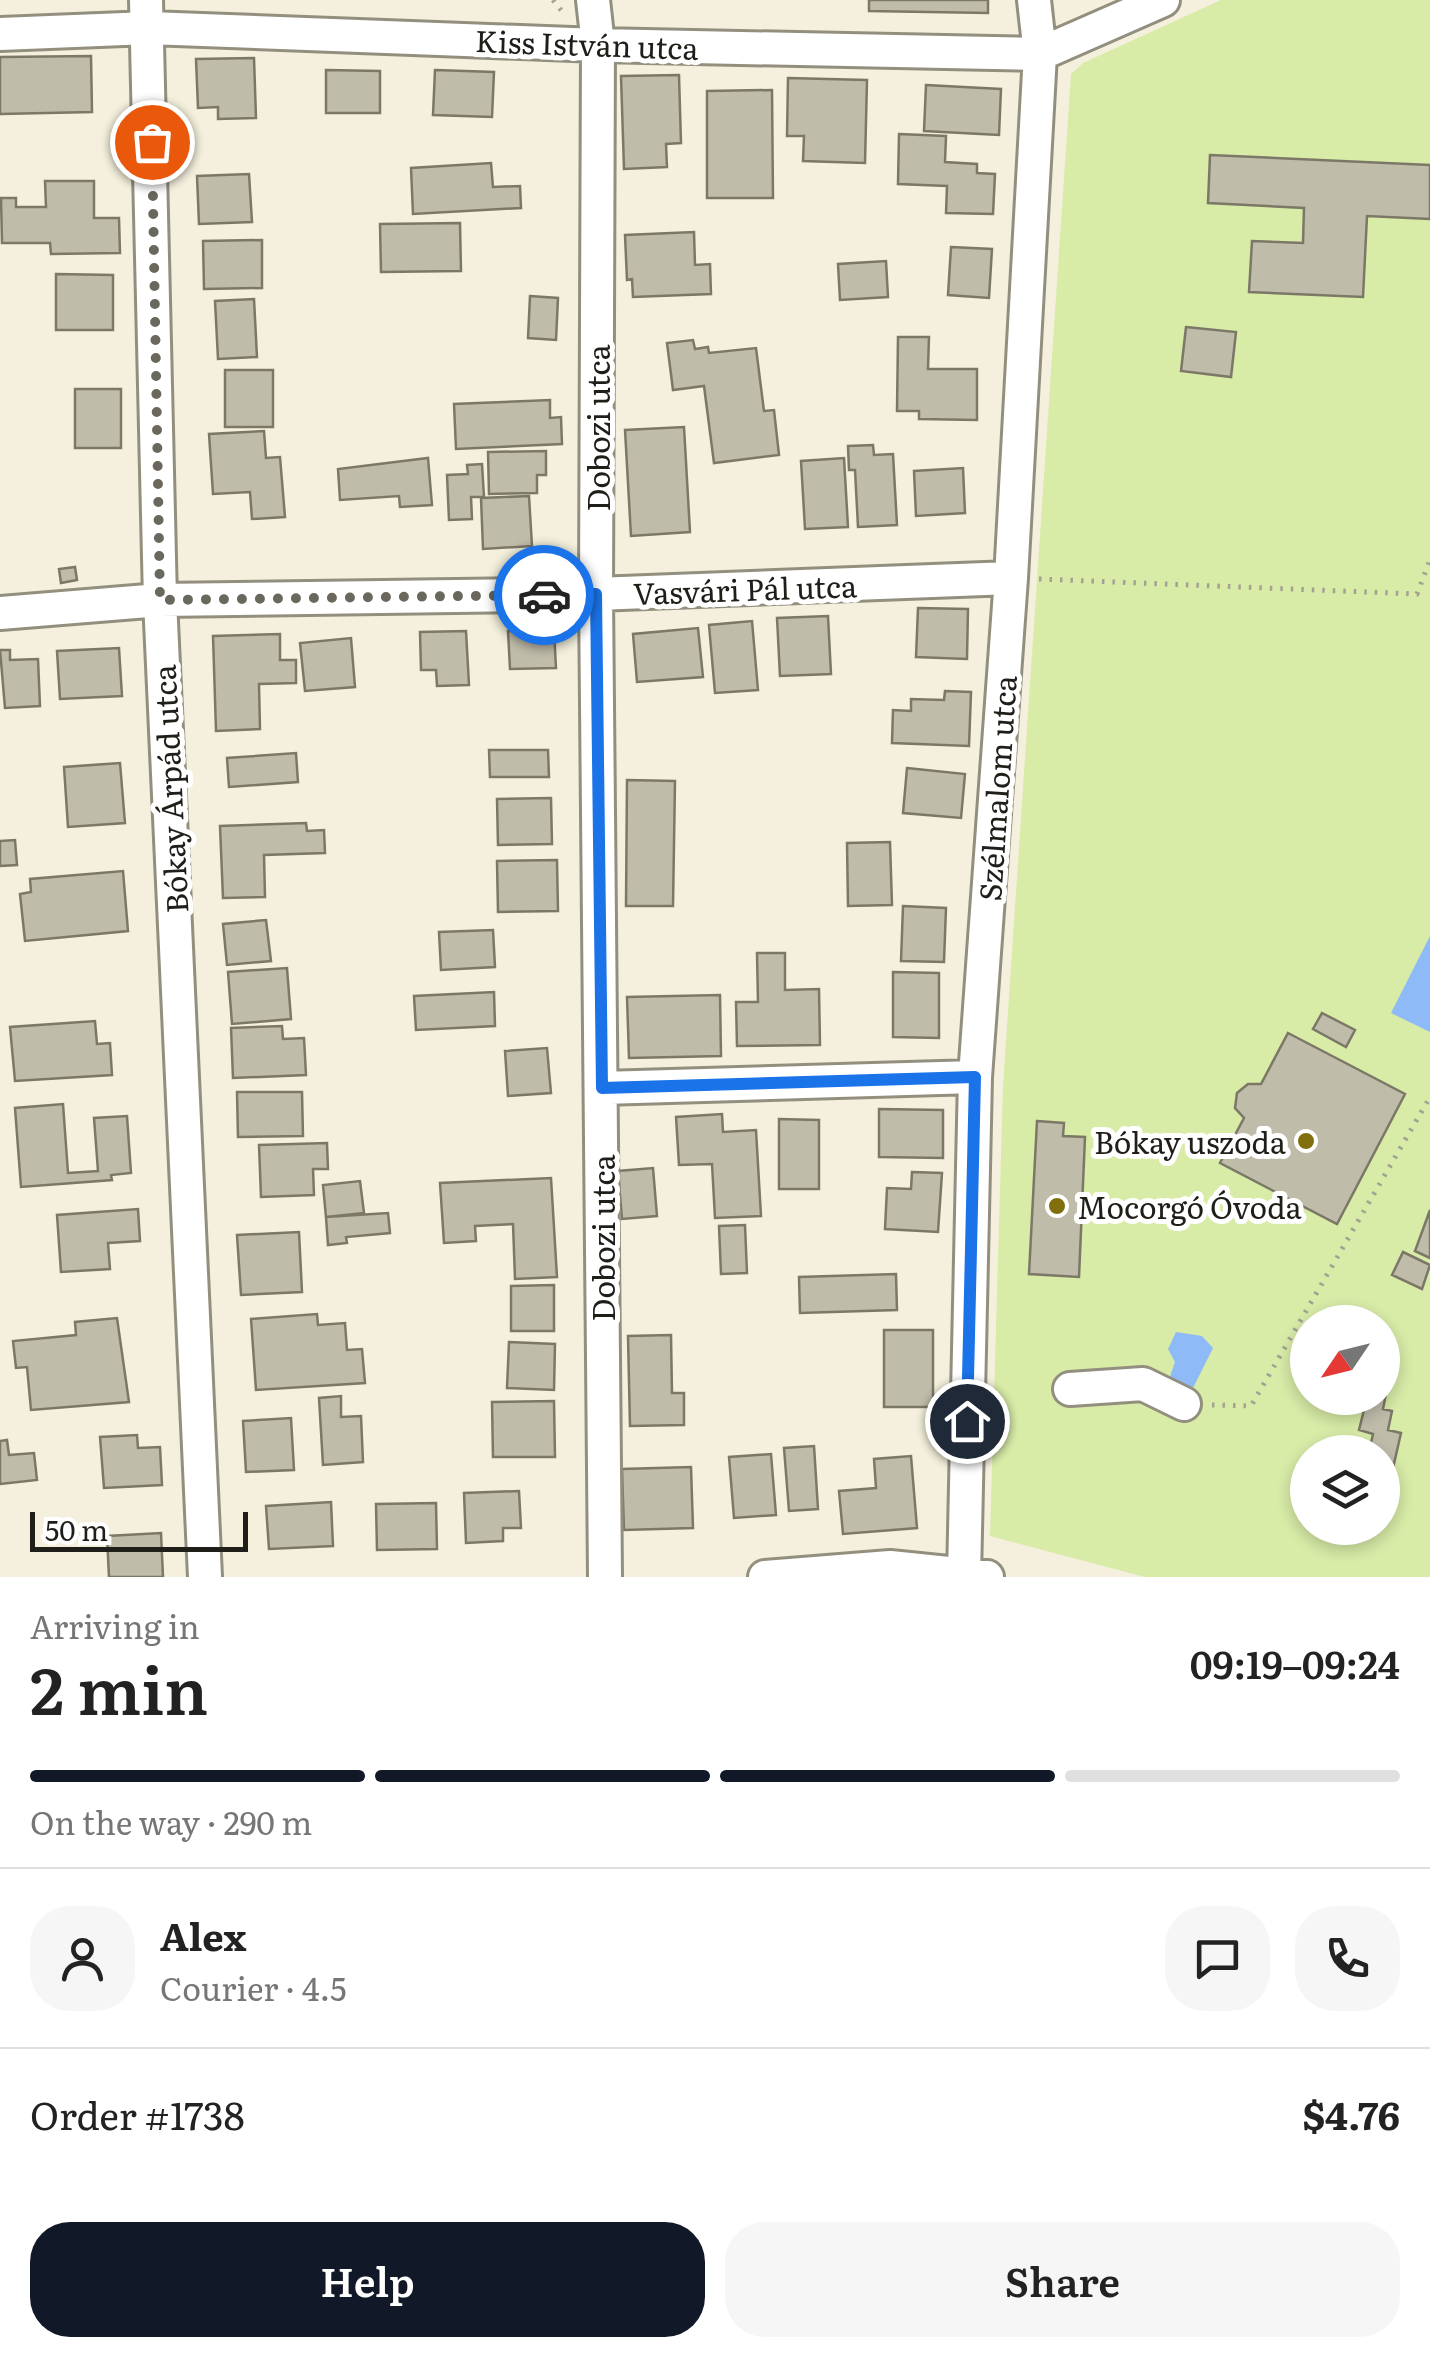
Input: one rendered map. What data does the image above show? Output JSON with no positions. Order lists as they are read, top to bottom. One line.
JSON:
{"streets":{"street":["Kiss István utca","Dobozi utca","Vasvári Pál utca","Szélmalom utca","Bókay Árpád utca"]},"crossings":[["Kiss István utca","Dobozi utca"],["Kiss István utca","Szélmalom utca"],["Kiss István utca","Bókay Árpád utca"],["Dobozi utca","Vasvári Pál utca"],["Vasvári Pál utca","Szélmalom utca"],["Vasvári Pál utca","Bókay Árpád utca"]],"places":["Bókay uszoda","Mocorgó Óvoda"],"scale_bar":"50 m","north":"bottom left","page":{"scale":"50 m","heading":["2 min","Arriving in","09:19–09:24"],"panel":["Alex","Courier · 4.5","Order #1738","$4.76"],"bar":"On the way · 290 m","buttons":["Help","Share"]}}
